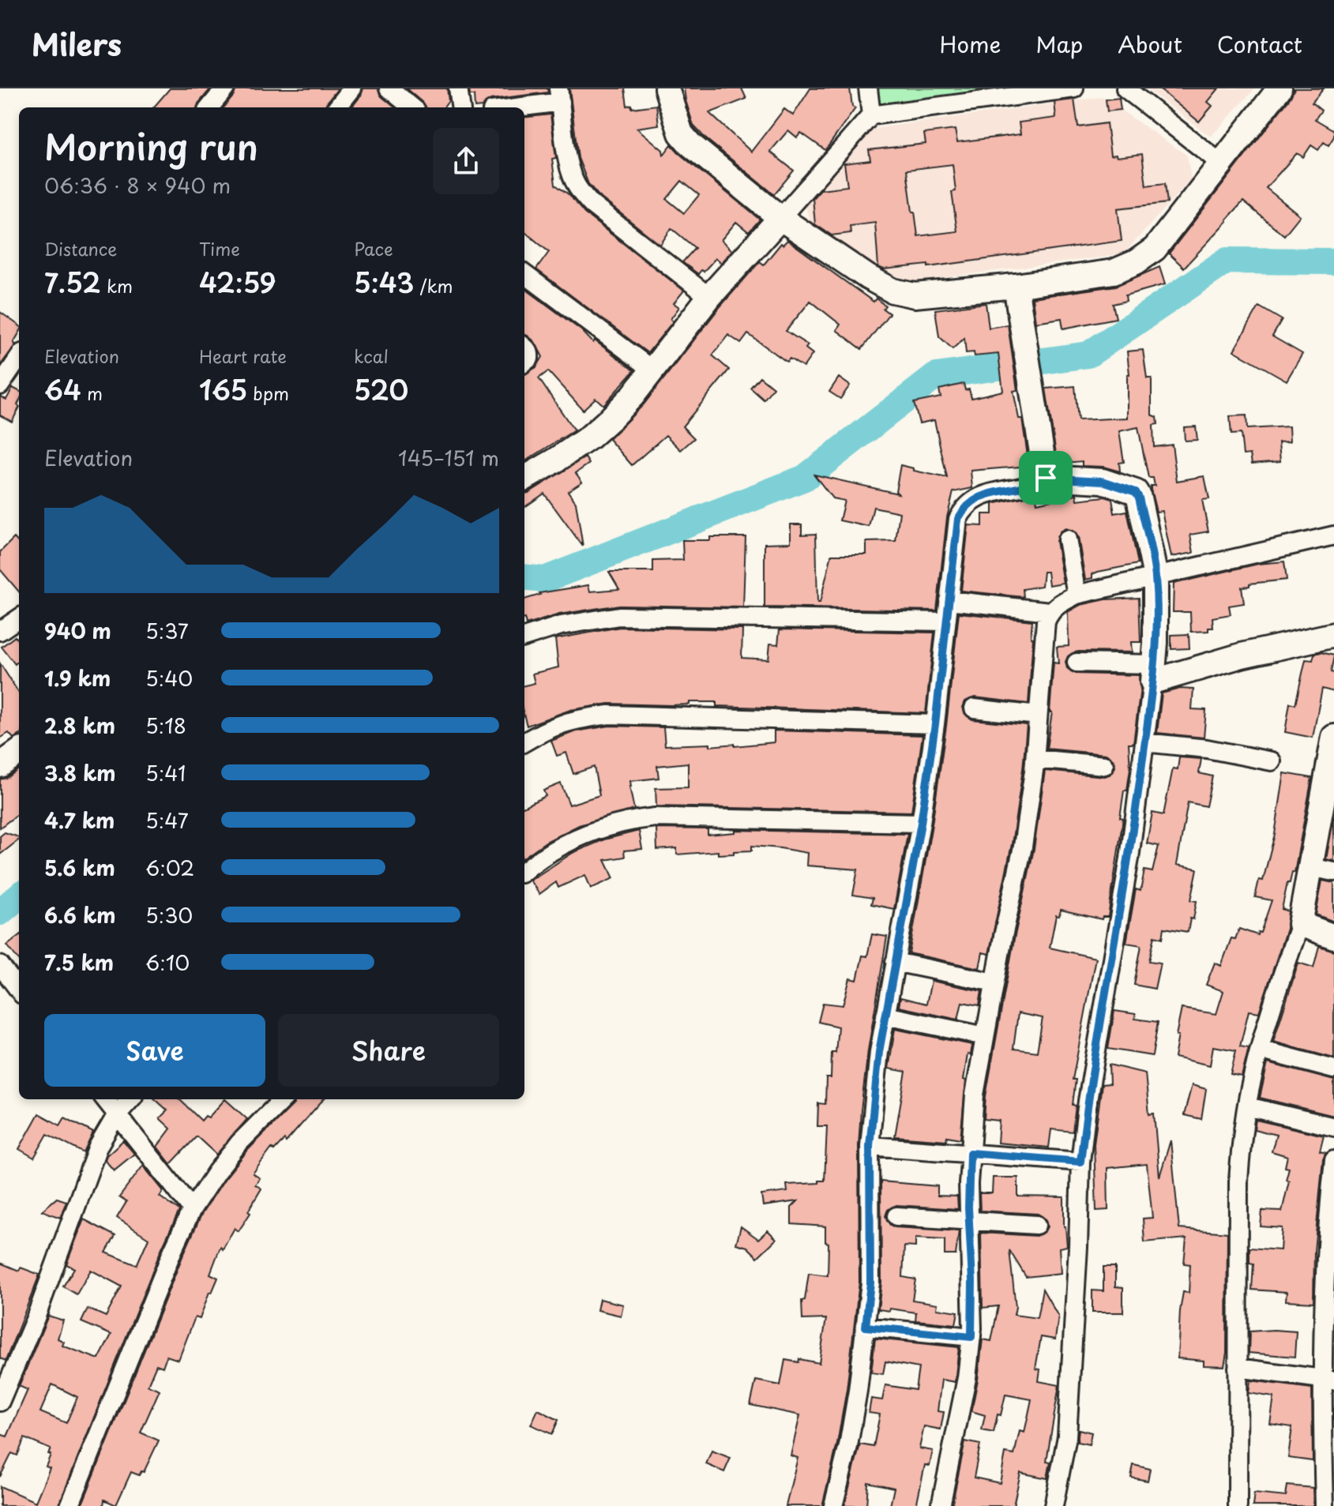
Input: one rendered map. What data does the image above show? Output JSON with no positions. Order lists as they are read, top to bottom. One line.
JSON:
{"page":{"header":"Milers","nav":["Home","Map","About","Contact"],"heading":["Morning run","06:36 · 8 × 940 m"],"stats":[["Distance","7.52 km"],["Time","42:59"],["Pace","5:43 /km"],["Elevation","64 m"],["Heart rate","165 bpm"],["kcal","520"]],"chart":["Elevation","145–151 m"],"list":[{"name":"940 m","note":"5:37"},{"name":"1.9 km","note":"5:40"},{"name":"2.8 km","note":"5:18"},{"name":"3.8 km","note":"5:41"},{"name":"4.7 km","note":"5:47"},{"name":"5.6 km","note":"6:02"},{"name":"6.6 km","note":"5:30"},{"name":"7.5 km","note":"6:10"}],"buttons":["Save","Share"]}}
